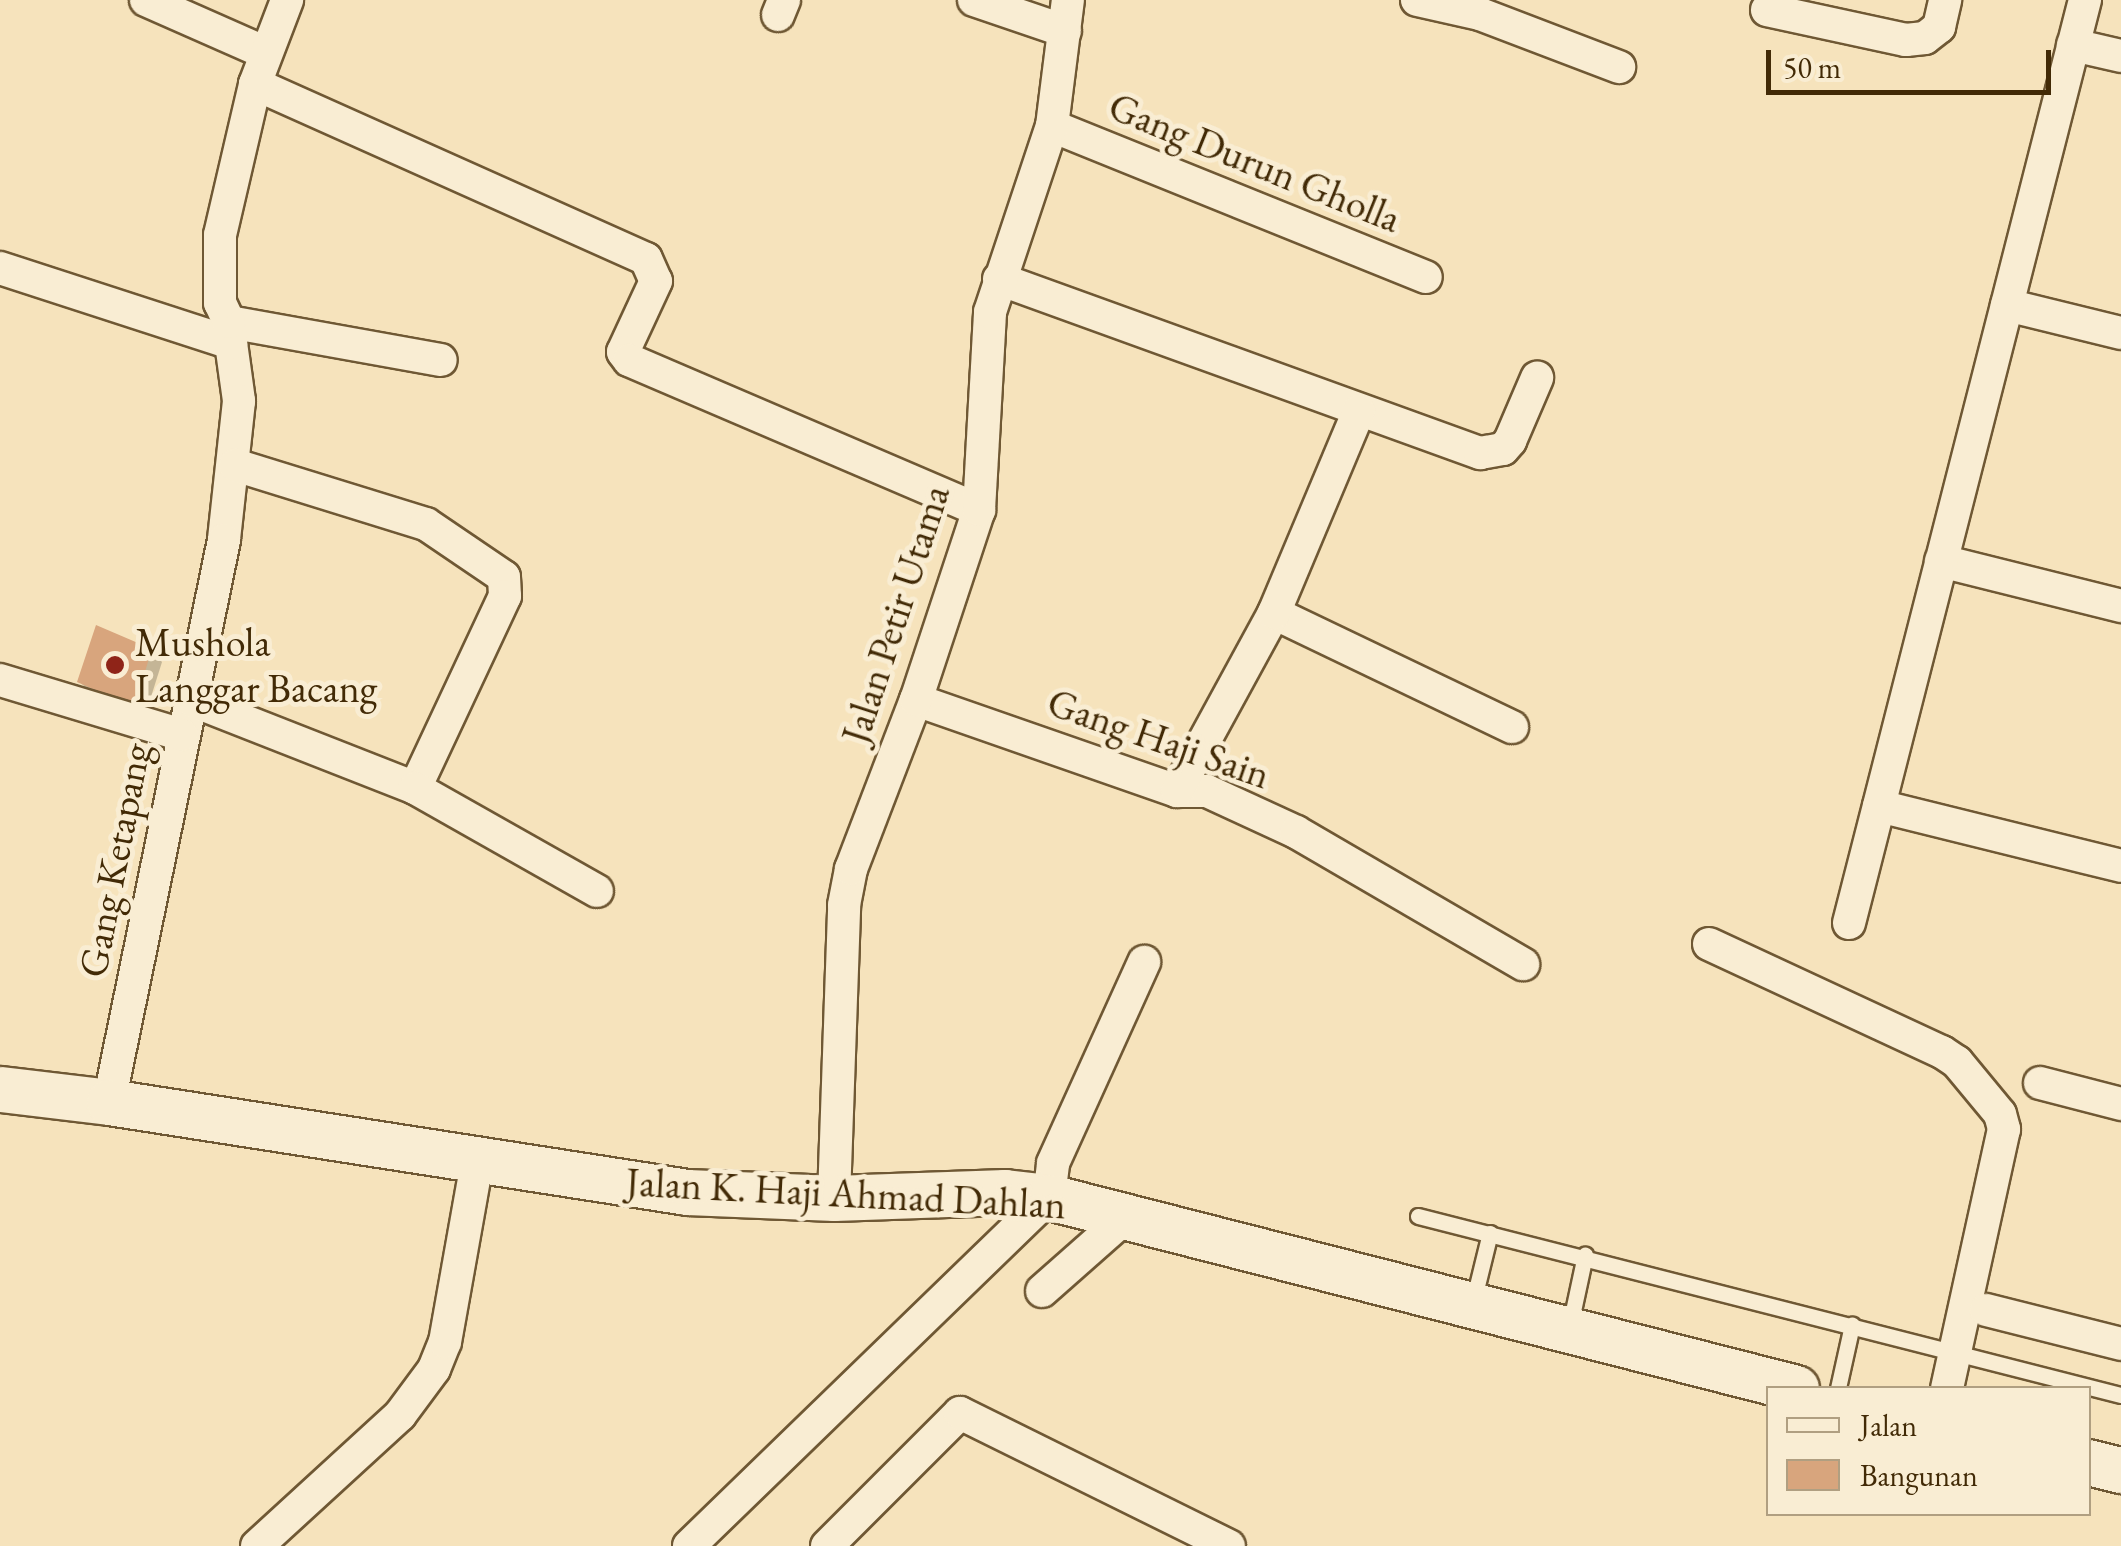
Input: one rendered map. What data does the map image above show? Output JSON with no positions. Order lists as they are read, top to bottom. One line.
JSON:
{"streets":{"main road":["Jalan K. Haji Ahmad Dahlan"],"street":["Gang Durun Gholla","Jalan Petir Utama","Gang Haji Sain","Gang Ketapang"]},"crossings":[["Gang Durun Gholla","Jalan Petir Utama"],["Jalan Petir Utama","Gang Haji Sain"],["Jalan Petir Utama","Jalan K. Haji Ahmad Dahlan"],["Gang Ketapang","Jalan K. Haji Ahmad Dahlan"]],"places":["Mushola Langgar Bacang"],"legend":["Jalan","Bangunan"],"scale_bar":"50 m"}
